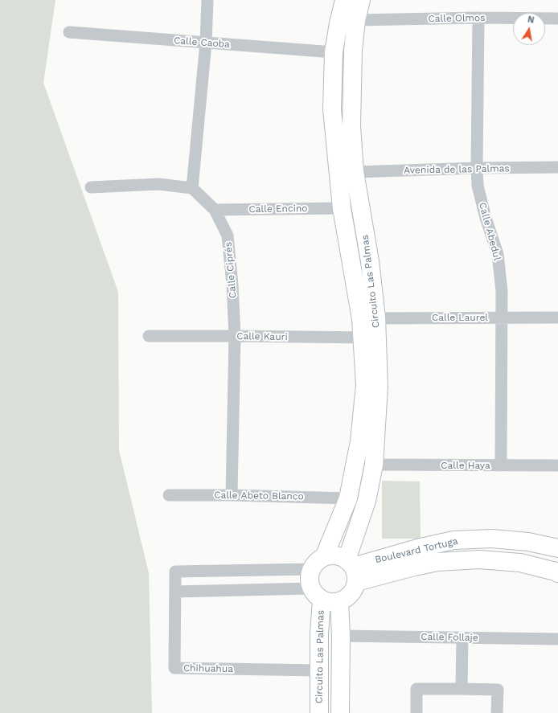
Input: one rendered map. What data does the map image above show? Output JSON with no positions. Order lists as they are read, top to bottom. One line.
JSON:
{"streets":{"street":["Calle Olmos","Calle Caoba","Avenida de las Palmas","Calle Encino","Calle Abedul","Calle Ciprés","Circuito Las Palmas","Calle Laurel","Calle Kauri","Calle Haya","Calle Abeto Blanco","Boulevard Tortuga","Calle Follaje","Chihuahua"]},"crossings":[["Calle Olmos","Calle Abedul"],["Calle Olmos","Circuito Las Palmas"],["Calle Caoba","Circuito Las Palmas"],["Avenida de las Palmas","Calle Abedul"],["Avenida de las Palmas","Circuito Las Palmas"],["Calle Encino","Calle Ciprés"],["Calle Encino","Circuito Las Palmas"],["Calle Abedul","Calle Laurel"],["Calle Abedul","Calle Haya"],["Calle Ciprés","Calle Kauri"],["Calle Ciprés","Calle Abeto Blanco"],["Circuito Las Palmas","Calle Laurel"],["Circuito Las Palmas","Calle Kauri"],["Circuito Las Palmas","Calle Haya"],["Circuito Las Palmas","Calle Abeto Blanco"],["Circuito Las Palmas","Boulevard Tortuga"],["Circuito Las Palmas","Calle Follaje"],["Circuito Las Palmas","Chihuahua"],["Boulevard Tortuga","Chihuahua"]],"north":"top"}
